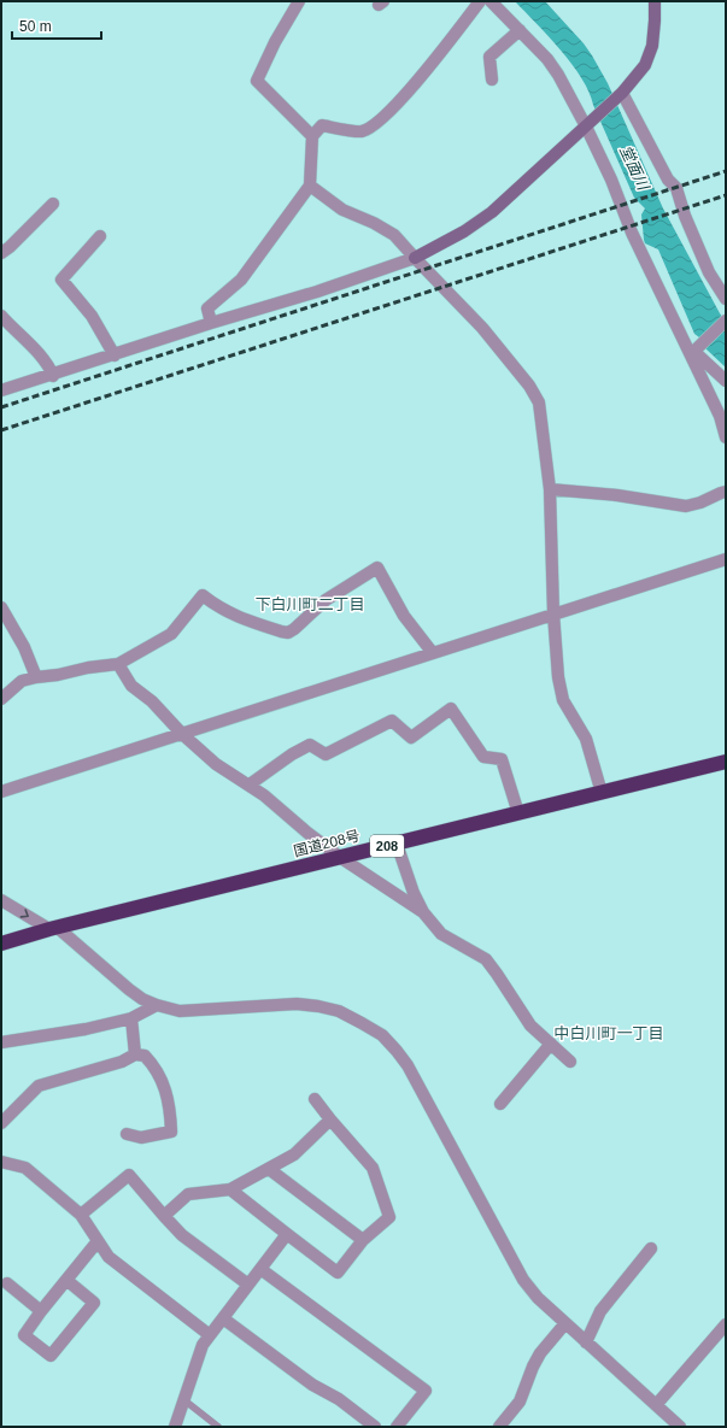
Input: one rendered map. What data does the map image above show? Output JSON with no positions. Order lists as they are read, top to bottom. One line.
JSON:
{"streets":{"highway":["国道208号","208"]},"districts":["下白川町二丁目","中白川町一丁目"],"water":["堂面川"],"scale_bar":"50 m"}
